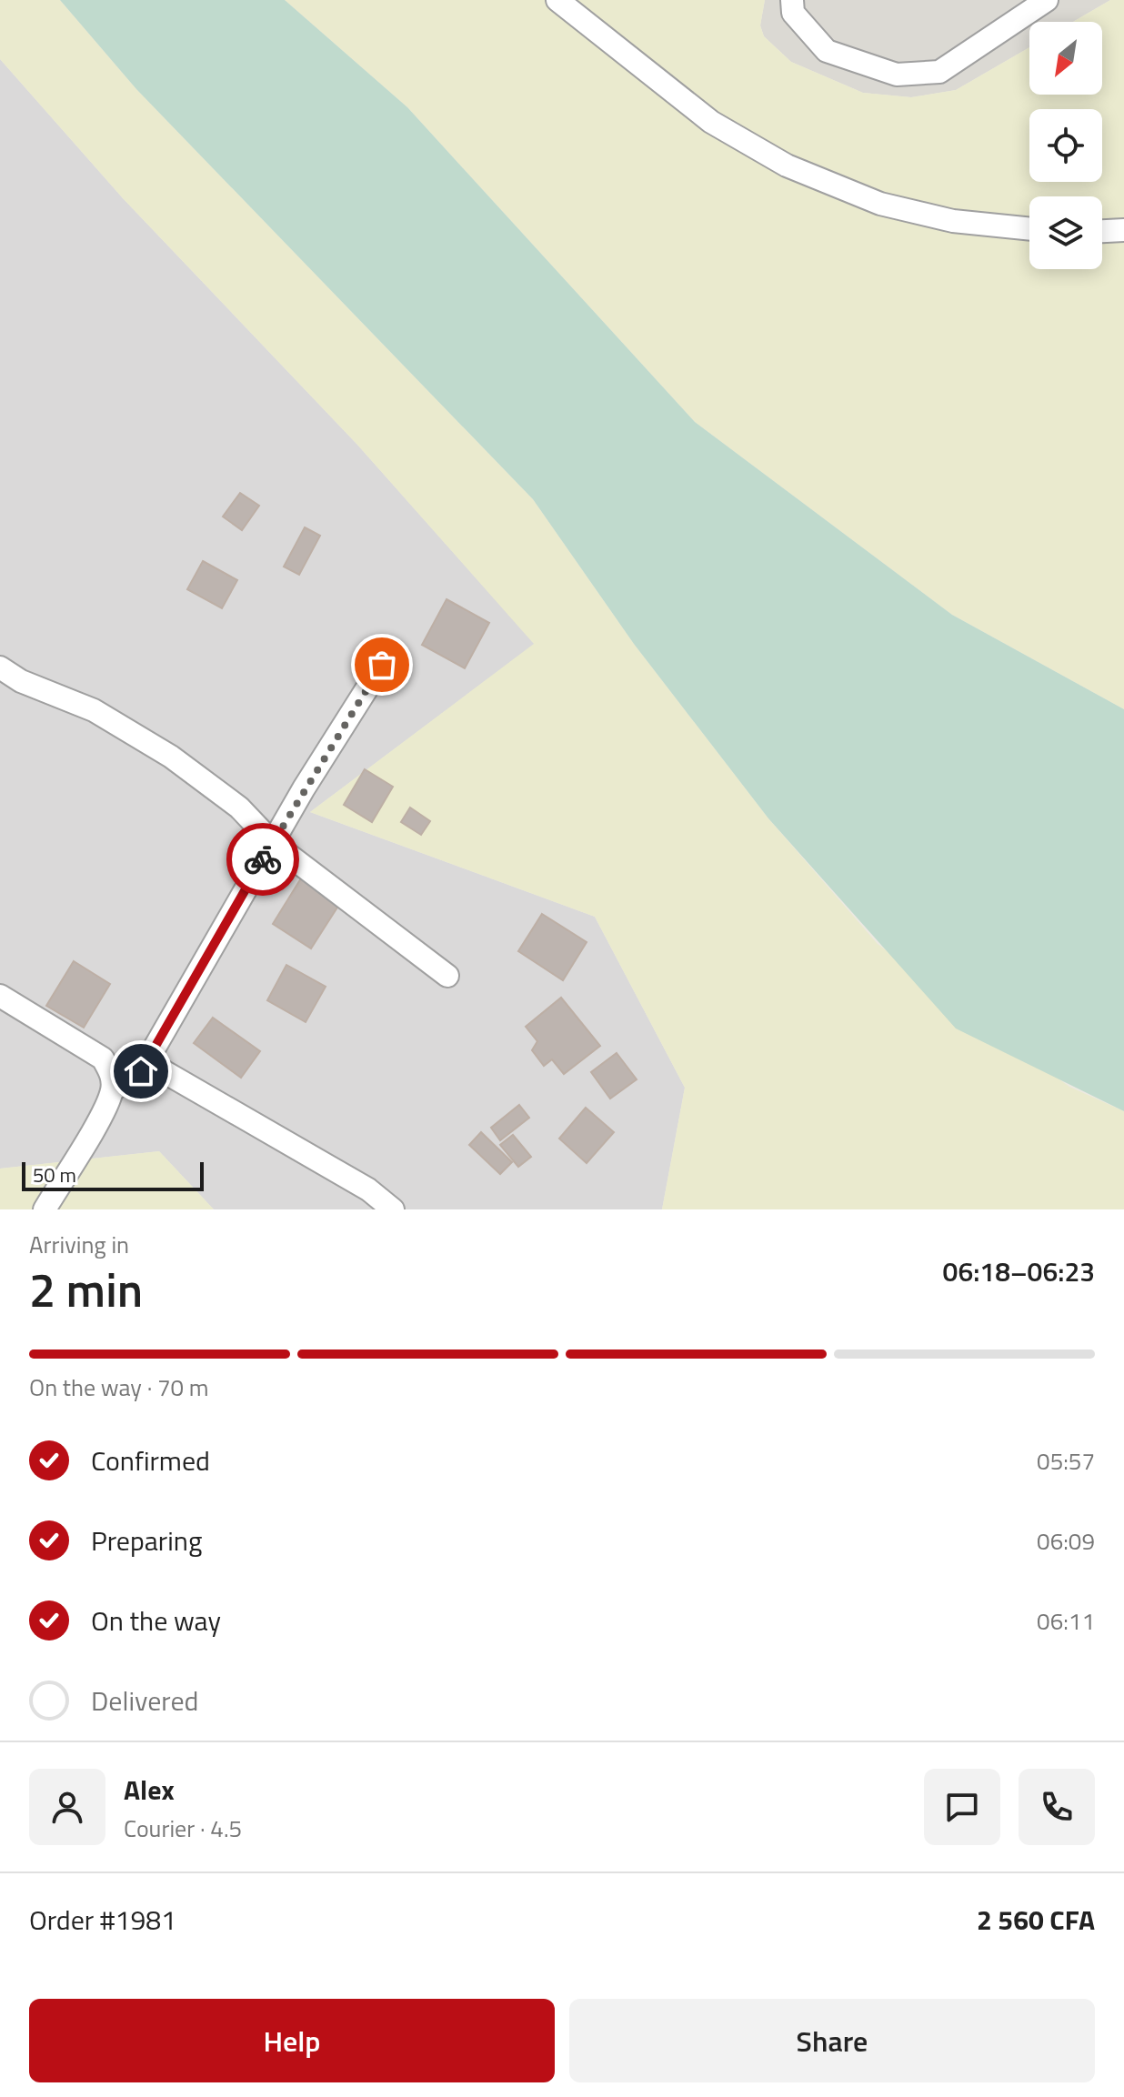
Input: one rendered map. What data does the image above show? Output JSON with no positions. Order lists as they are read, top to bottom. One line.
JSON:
{"scale_bar":"50 m","north":"bottom left","page":{"scale":"50 m","heading":["2 min","Arriving in","06:18–06:23"],"panel":["Alex","Courier · 4.5","Order #1981","2 560 CFA"],"bar":"On the way · 70 m","list":[["Confirmed","05:57"],["Preparing","06:09"],["On the way","06:11"],"Delivered"],"buttons":["Help","Share"]}}
